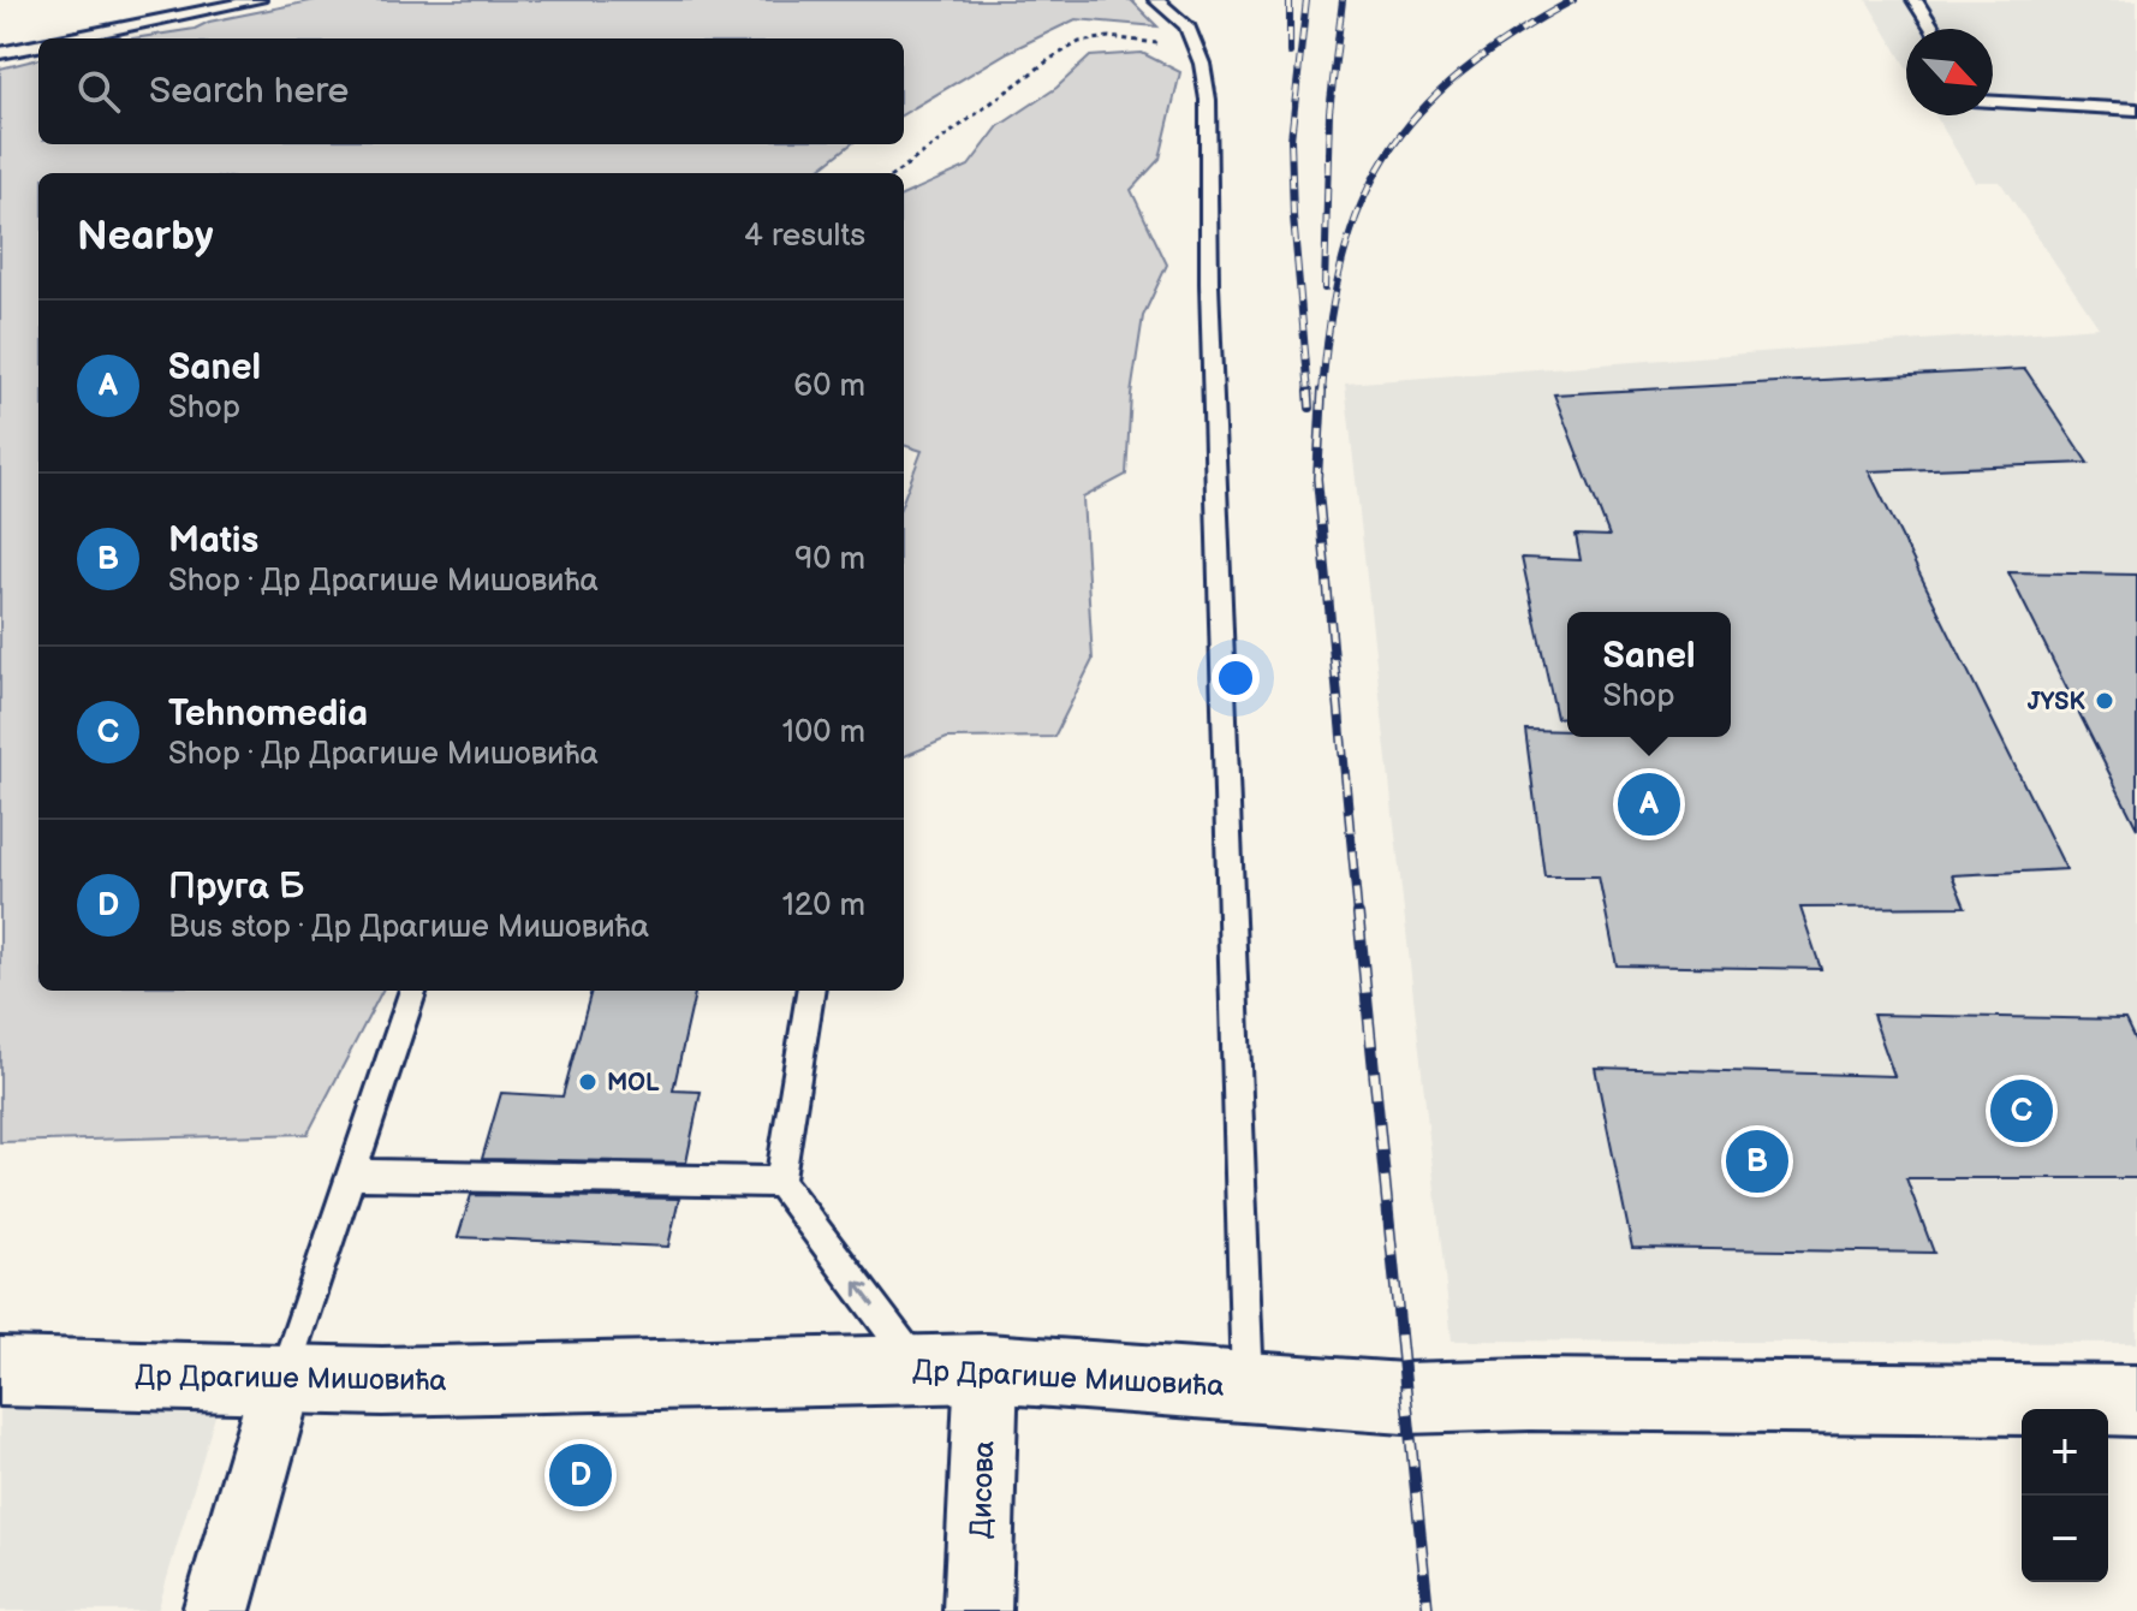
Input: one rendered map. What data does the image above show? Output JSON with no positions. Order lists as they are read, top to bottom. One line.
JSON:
{"streets":{"main road":["Др Драгише Мишовића"],"street":["Дисова"]},"crossings":[["Др Драгише Мишовића","Дисова"]],"places":["JYSK","MOL"],"north":"bottom right","page":{"search":"Search here","heading":["Nearby","4 results"],"list":[{"mark":"A","name":"Sanel","note":"Shop","value":"60 m"},{"mark":"B","name":"Matis","note":"Shop · Др Драгише Мишовића","value":"90 m"},{"mark":"C","name":"Tehnomedia","note":"Shop · Др Драгише Мишовића","value":"100 m"},{"mark":"D","name":"Пруга Б","note":"Bus stop · Др Драгише Мишовића","value":"120 m"}],"popup":["Sanel","Shop"],"pins":["A","C","B","D"],"map_buttons":["+","−"]}}
